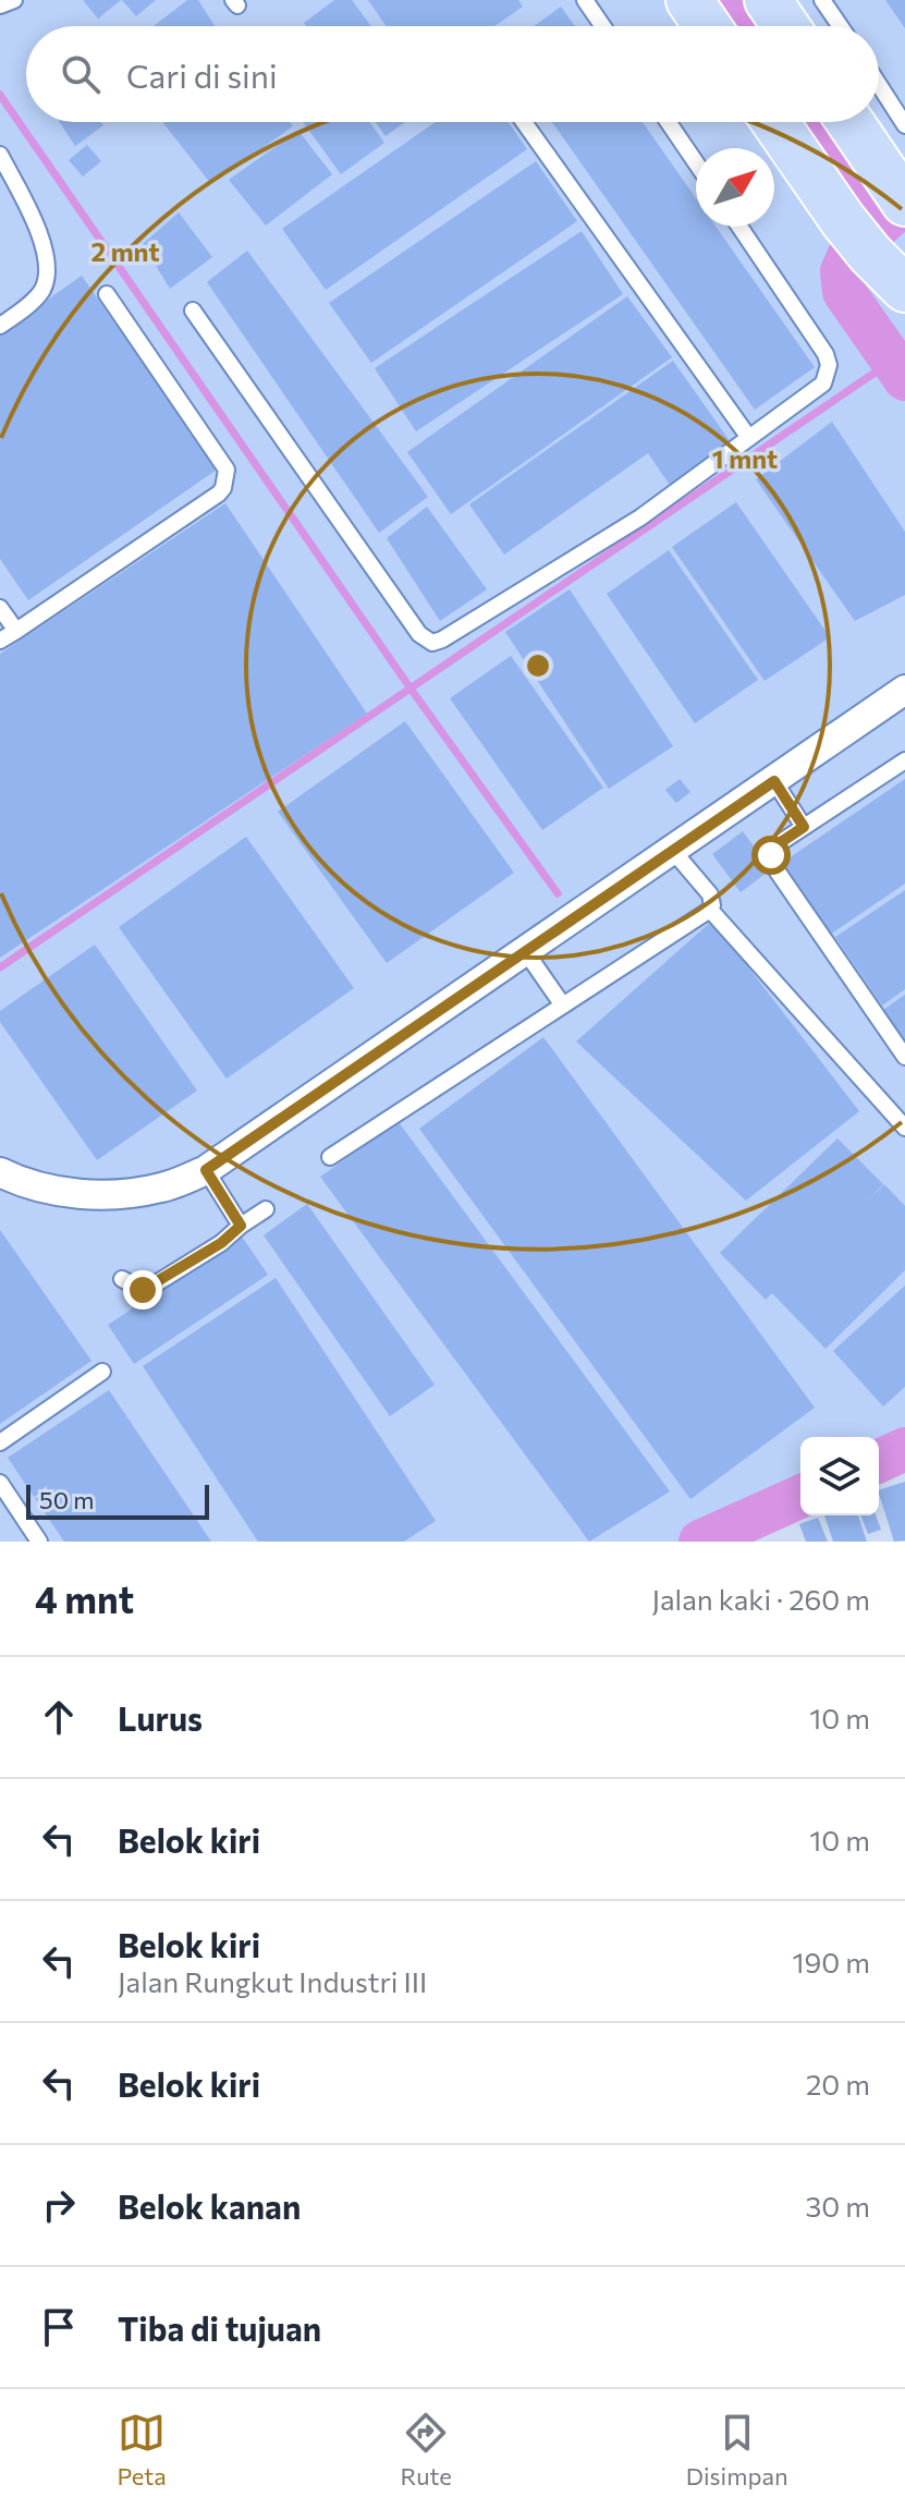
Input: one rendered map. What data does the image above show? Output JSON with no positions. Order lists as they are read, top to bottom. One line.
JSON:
{"scale_bar":"50 m","north":"top right","page":{"search":"Cari di sini","scale":"50 m","heading":["4 mnt","Jalan kaki · 260 m"],"list":[["Lurus","10 m"],["Belok kiri","10 m"],["Belok kiri","Jalan Rungkut Industri III","190 m"],["Belok kiri","20 m"],["Belok kanan","30 m"],"Tiba di tujuan"],"nav":["Peta","Rute","Disimpan"]},"rings":["2 mnt","1 mnt"]}
